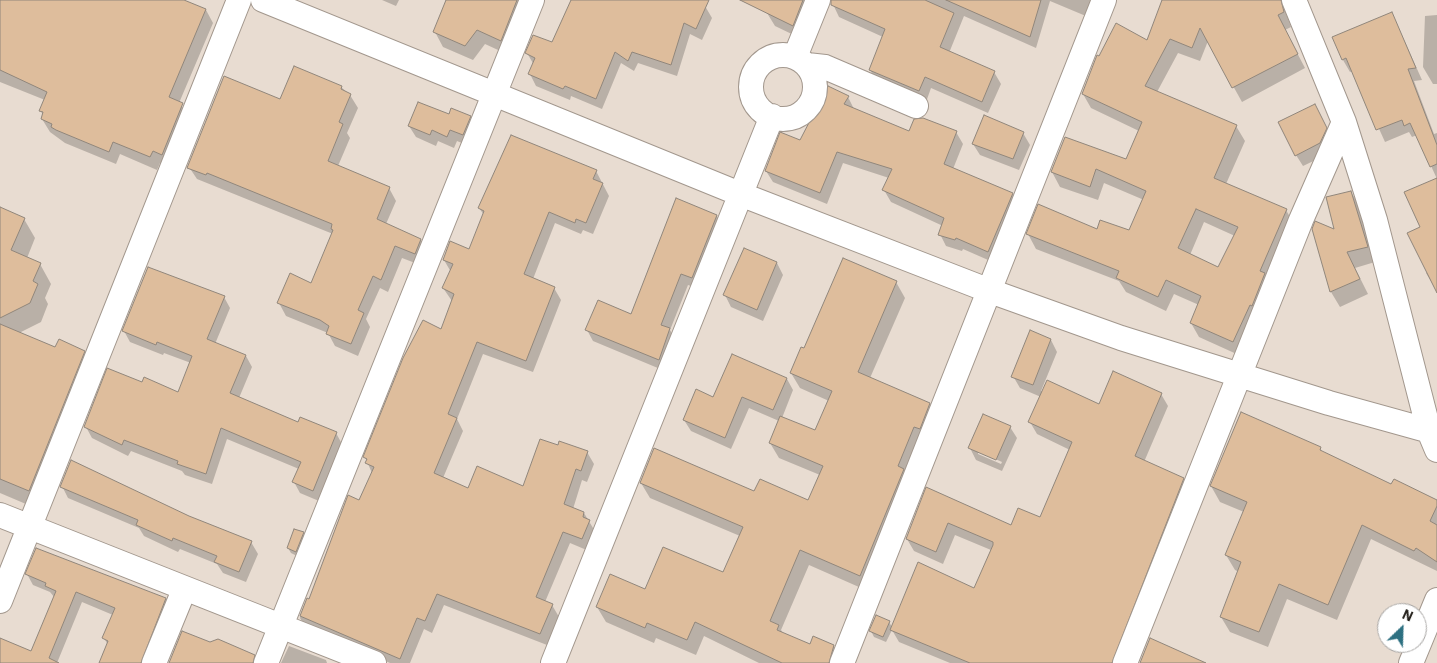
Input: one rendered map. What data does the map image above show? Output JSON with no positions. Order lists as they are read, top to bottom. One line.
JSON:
{"north":"top right"}
